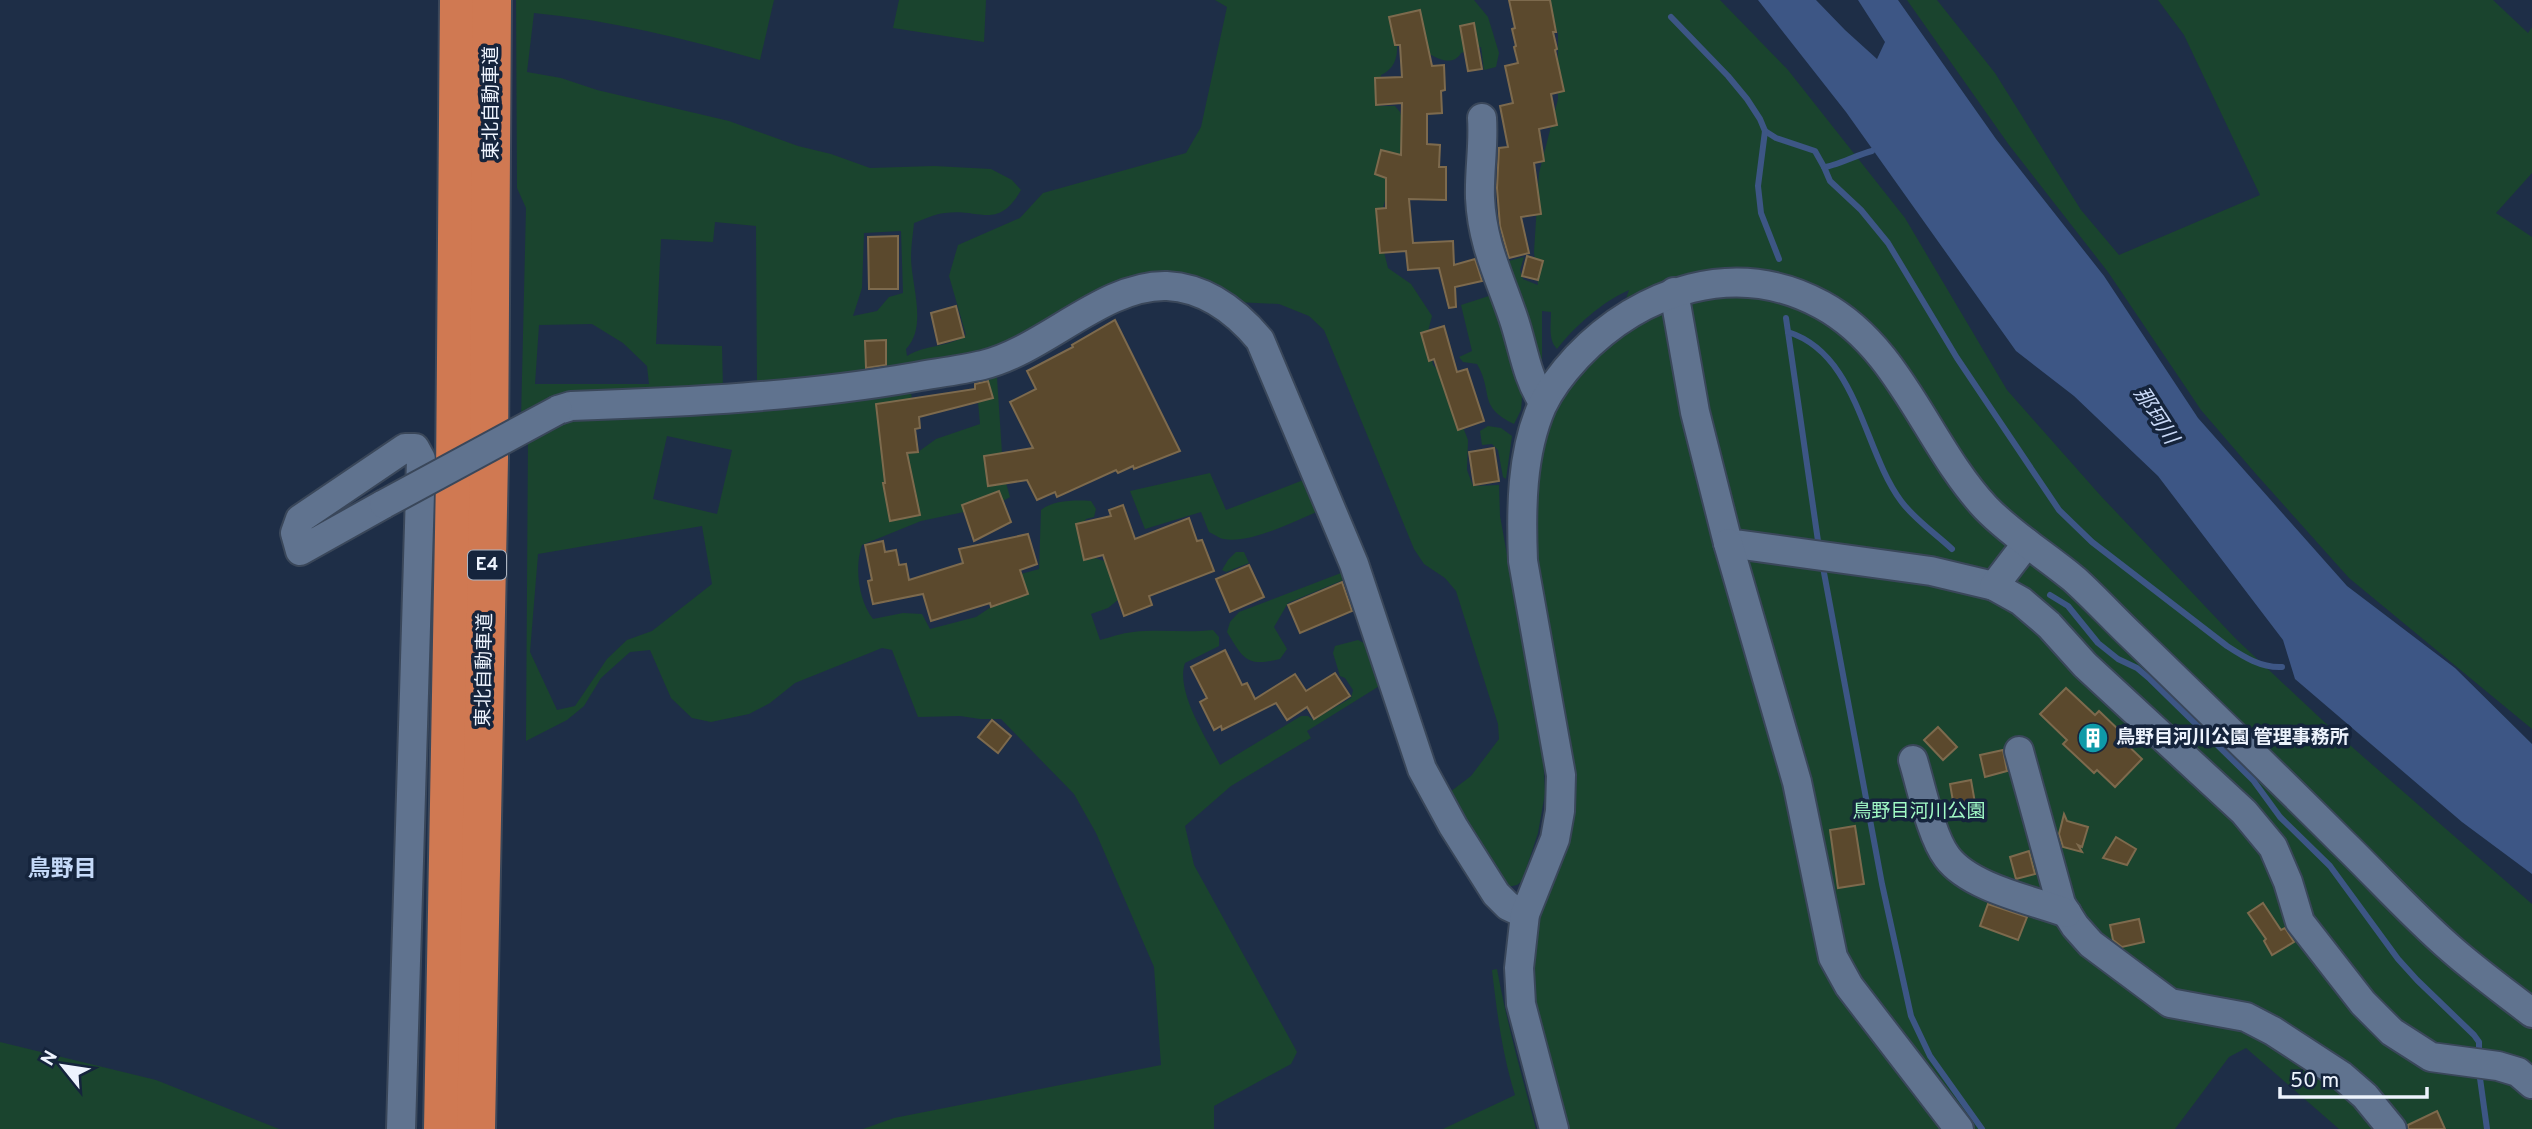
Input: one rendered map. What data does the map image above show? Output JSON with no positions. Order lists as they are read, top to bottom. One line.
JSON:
{"streets":{"highway":["東北自動車道","E4"]},"districts":["鳥野目"],"water":["那珂川"],"parks":["鳥野目河川公園"],"places":{"building":["鳥野目河川公園 管理事務所"]},"scale_bar":"50 m","north":"top left"}
